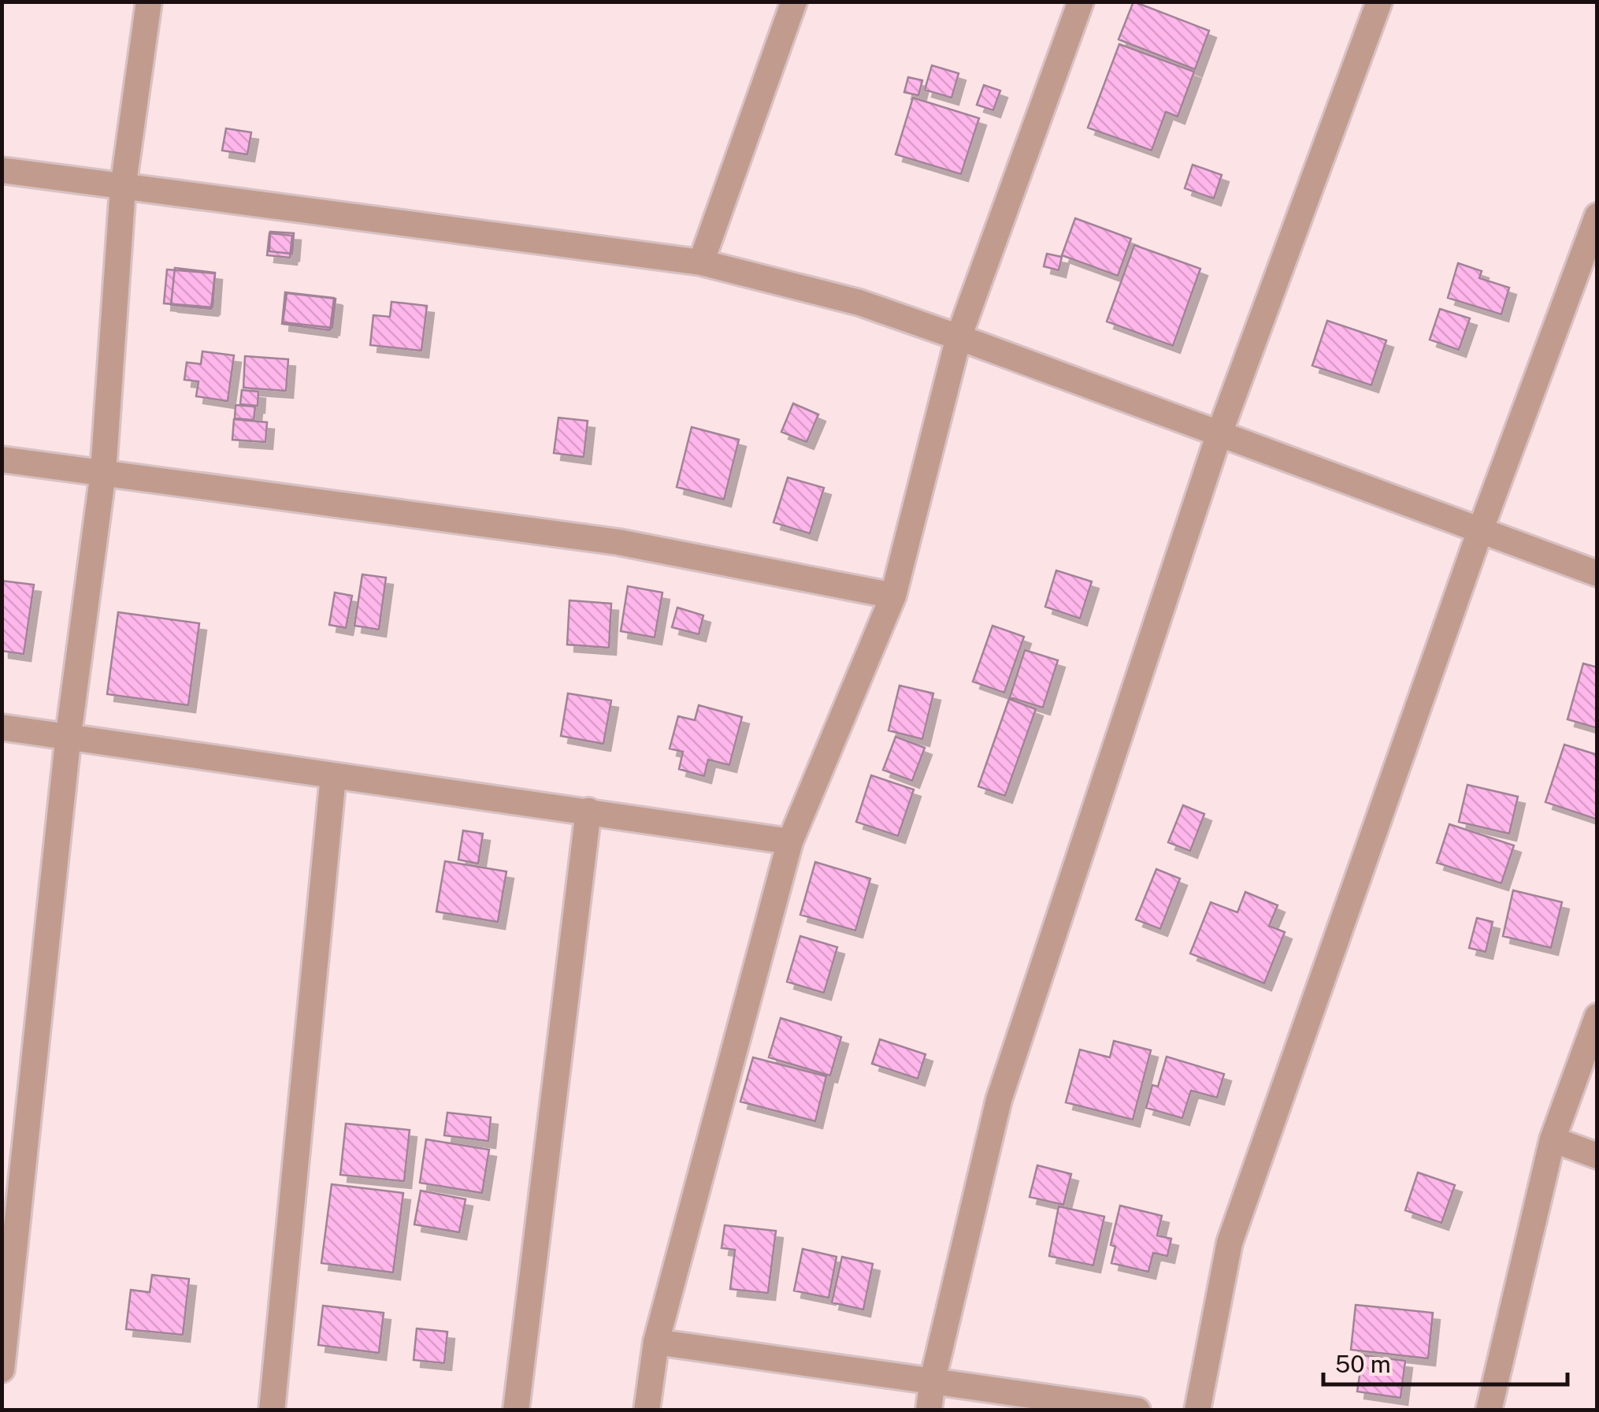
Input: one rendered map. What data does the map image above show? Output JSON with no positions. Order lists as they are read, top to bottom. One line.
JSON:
{"scale_bar":"50 m"}
